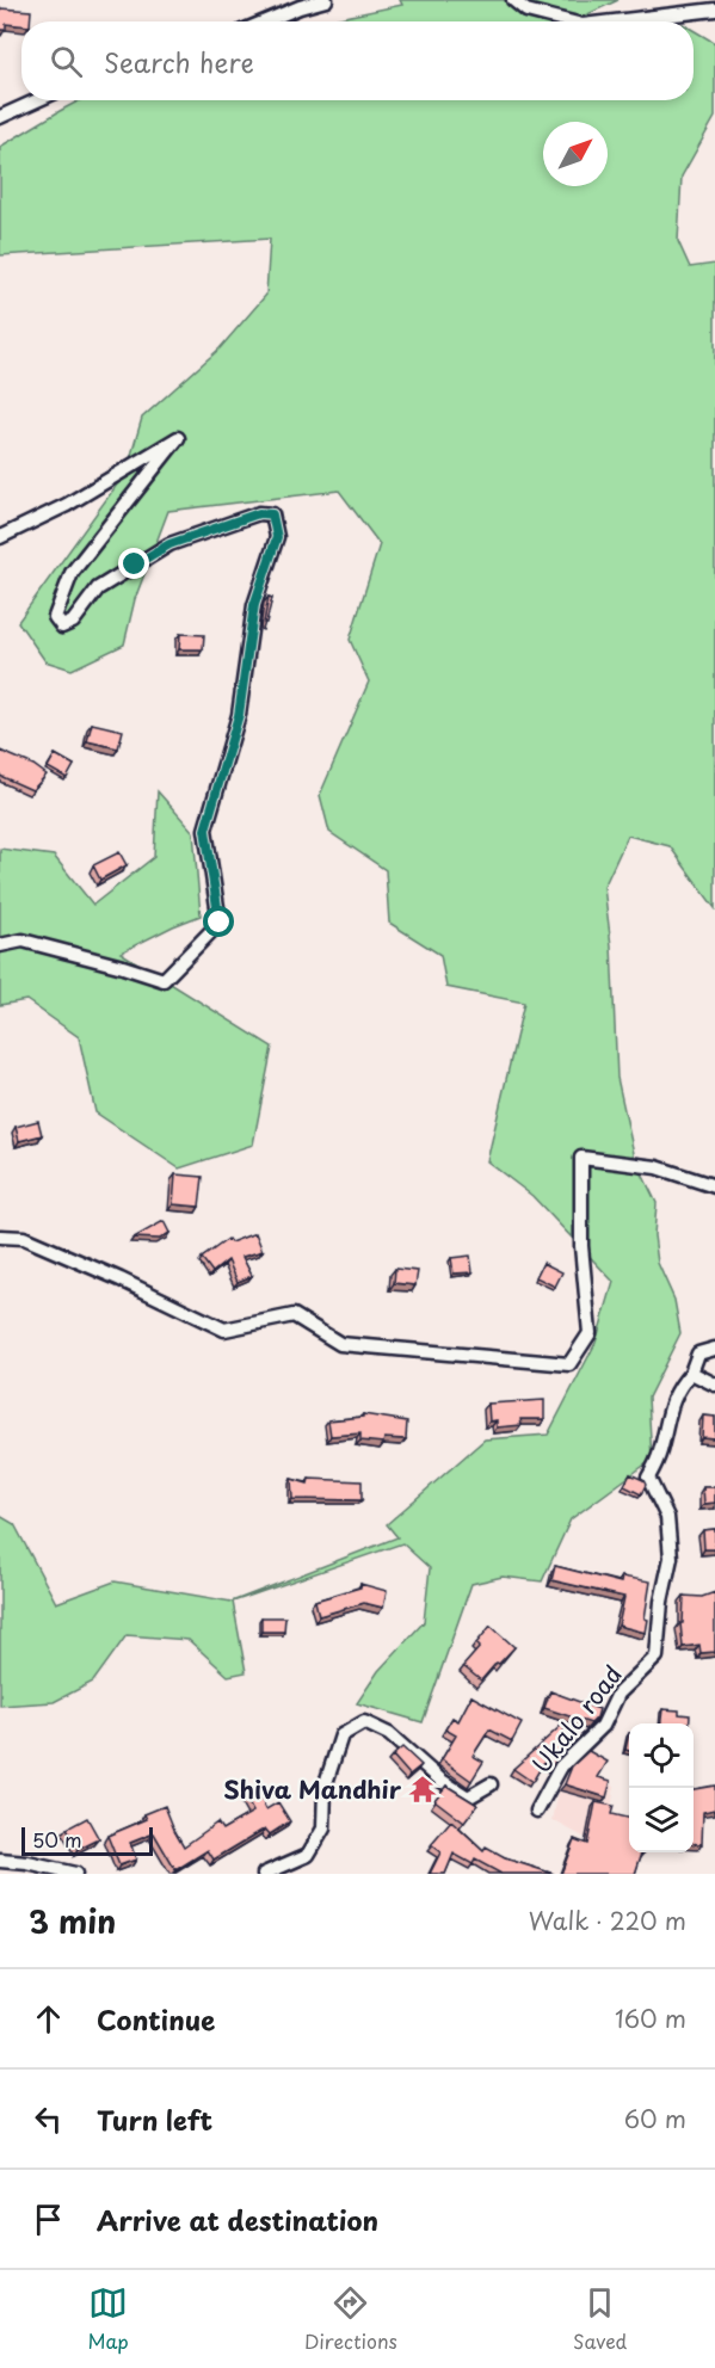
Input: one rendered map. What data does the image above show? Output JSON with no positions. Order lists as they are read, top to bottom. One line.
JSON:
{"streets":{"street":["Ukalo road"]},"places":{"temple":["Shiva Mandhir"]},"scale_bar":"50 m","north":"top right","page":{"search":"Search here","scale":"50 m","heading":["3 min","Walk · 220 m"],"list":[["Continue","160 m"],["Turn left","60 m"],"Arrive at destination"],"nav":["Map","Directions","Saved"]}}
